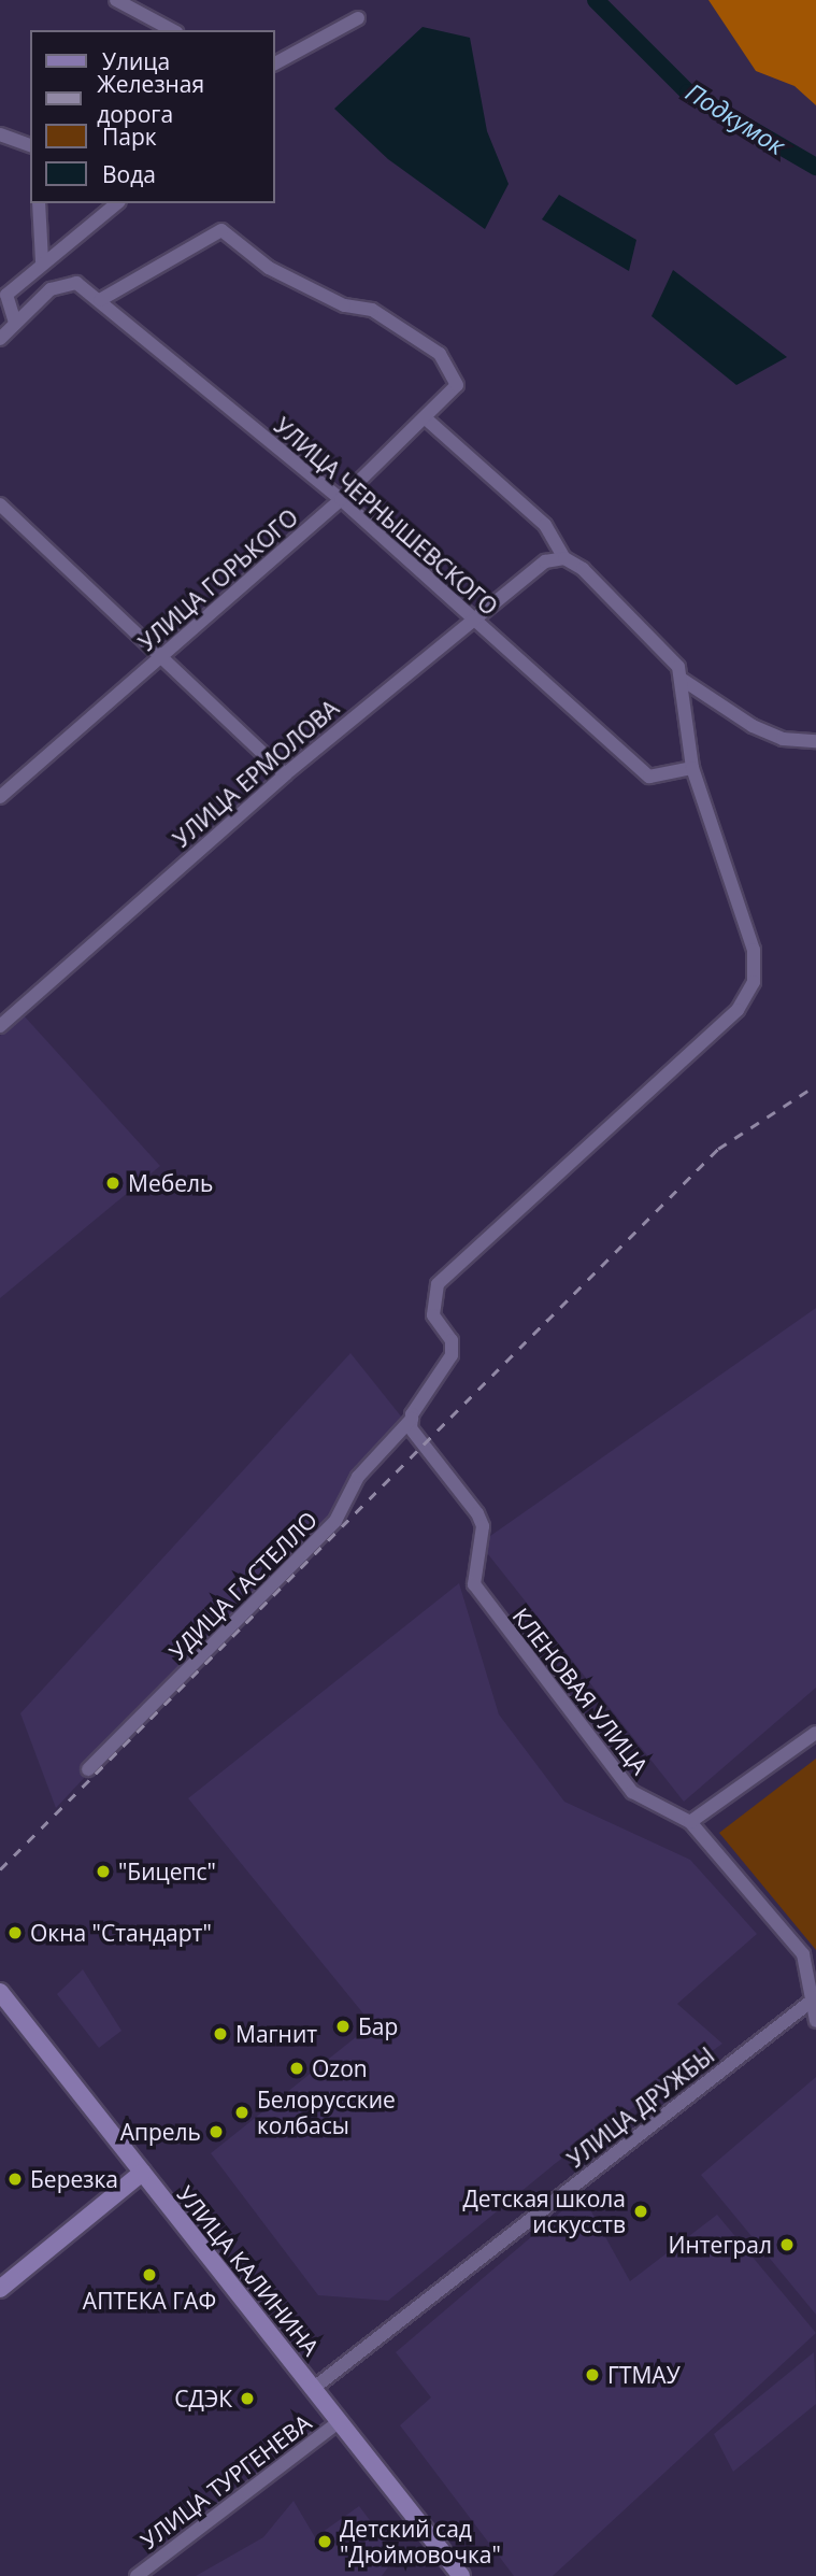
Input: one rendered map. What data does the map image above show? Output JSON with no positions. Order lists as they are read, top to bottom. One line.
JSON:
{"streets":{"main road":["УЛИЦА КАЛИНИНА"],"street":["УЛИЦА ЧЕРНЫШЕВСКОГО","УЛИЦА ГОРЬКОГО","УЛИЦА ЕРМОЛОВА","УДИЦА ГАСТЕЛЛО","КЛЕНОВАЯ УЛИЦА","УЛИЦА ДРУЖБЫ","УЛИЦА ТУРГЕНЕВА"]},"crossings":[["УЛИЦА ЧЕРНЫШЕВСКОГО","УЛИЦА ГОРЬКОГО"],["УЛИЦА ЧЕРНЫШЕВСКОГО","УЛИЦА ЕРМОЛОВА"],["УЛИЦА ЧЕРНЫШЕВСКОГО","УДИЦА ГАСТЕЛЛО"],["УДИЦА ГАСТЕЛЛО","КЛЕНОВАЯ УЛИЦА"],["КЛЕНОВАЯ УЛИЦА","УЛИЦА ДРУЖБЫ"],["УЛИЦА ДРУЖБЫ","УЛИЦА КАЛИНИНА"],["УЛИЦА КАЛИНИНА","УЛИЦА ТУРГЕНЕВА"]],"water":["Подкумок"],"places":["Мебель","\"Бицепс\"","Окна \"Стандарт\"","Бар","Магнит","Ozon","Белорусские колбасы","Апрель","Березка","Детская школа искусств","Интеграл","АПТЕКА ГАФ","ГТМАУ","СДЭК","Детский сад \"Дюймовочка\""],"legend":["Улица","Железная дорога","Парк","Вода"]}
